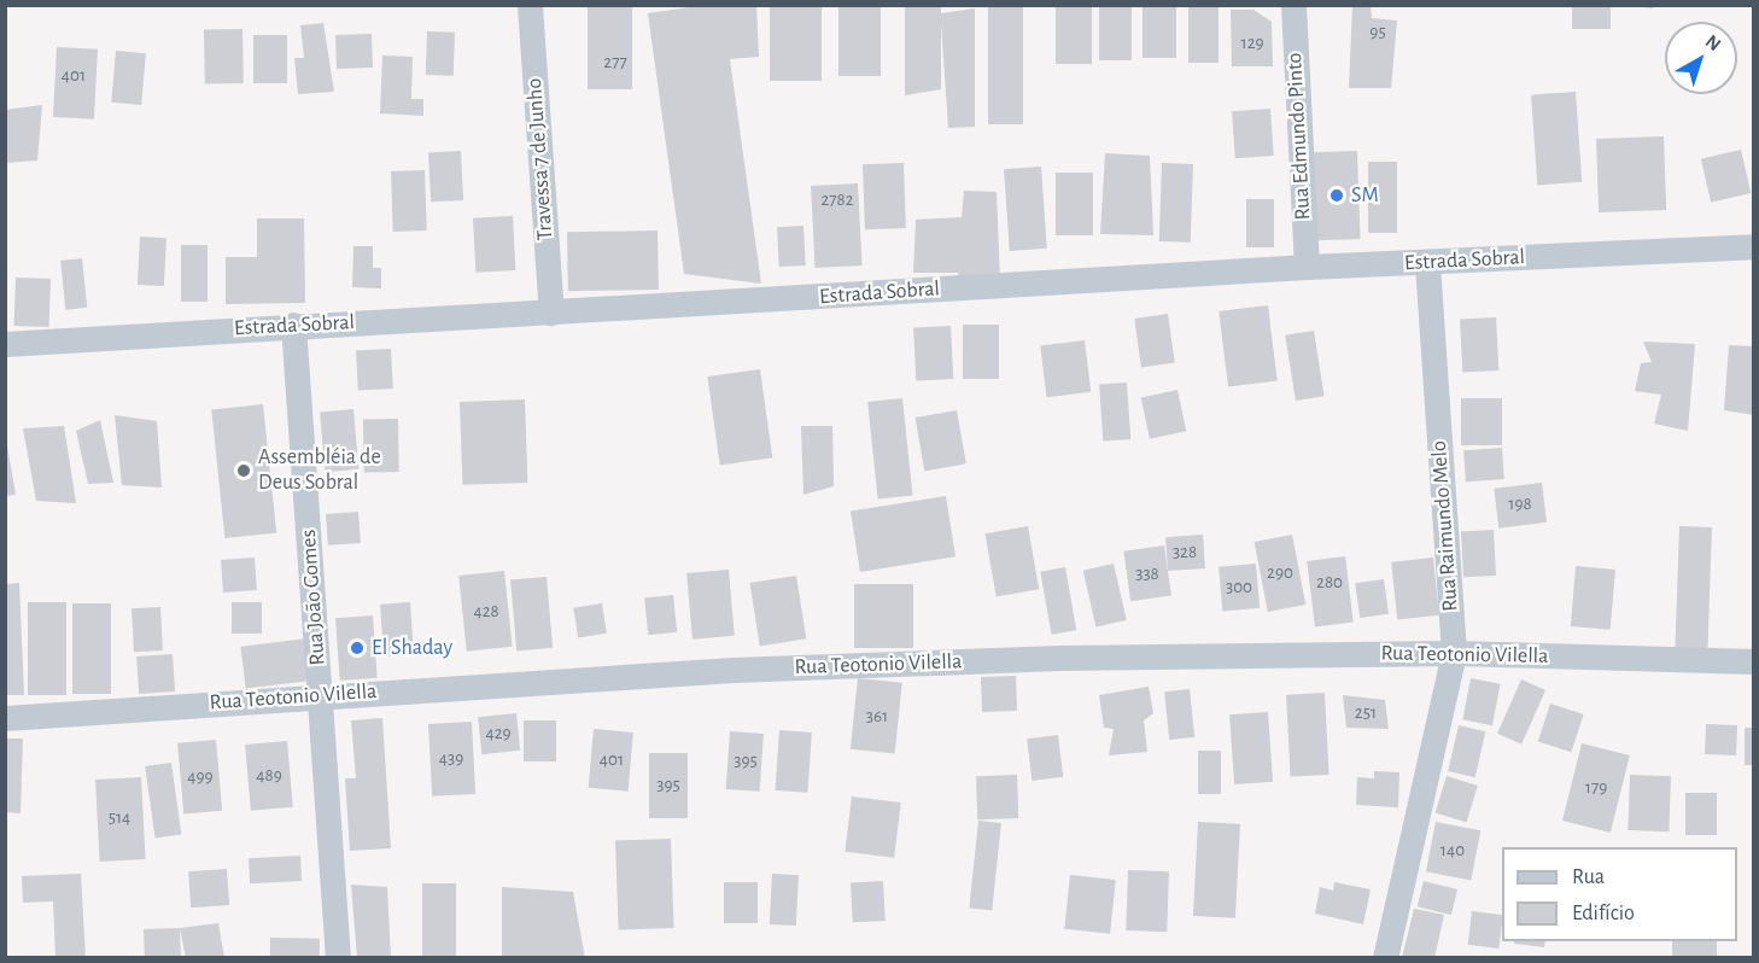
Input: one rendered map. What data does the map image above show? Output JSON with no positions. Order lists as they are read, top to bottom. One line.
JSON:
{"streets":{"street":["Rua Edmundo Pinto","Travessa 7 de Junho","Estrada Sobral","Rua Raimundo Melo","Rua João Gomes","Rua Teotonio Vilella"]},"crossings":[["Rua Edmundo Pinto","Estrada Sobral"],["Travessa 7 de Junho","Estrada Sobral"],["Estrada Sobral","Rua Raimundo Melo"],["Estrada Sobral","Rua João Gomes"],["Rua Raimundo Melo","Rua Teotonio Vilella"],["Rua João Gomes","Rua Teotonio Vilella"]],"places":["SM","Assembléia de Deus Sobral","El Shaday"],"house_numbers":["95","129","277","401","2782","198","328","290","338","280","300","428","251","361","429","439","401","395","489","499","395","179","514","140"],"legend":["Rua","Edifício"],"north":"top right"}
